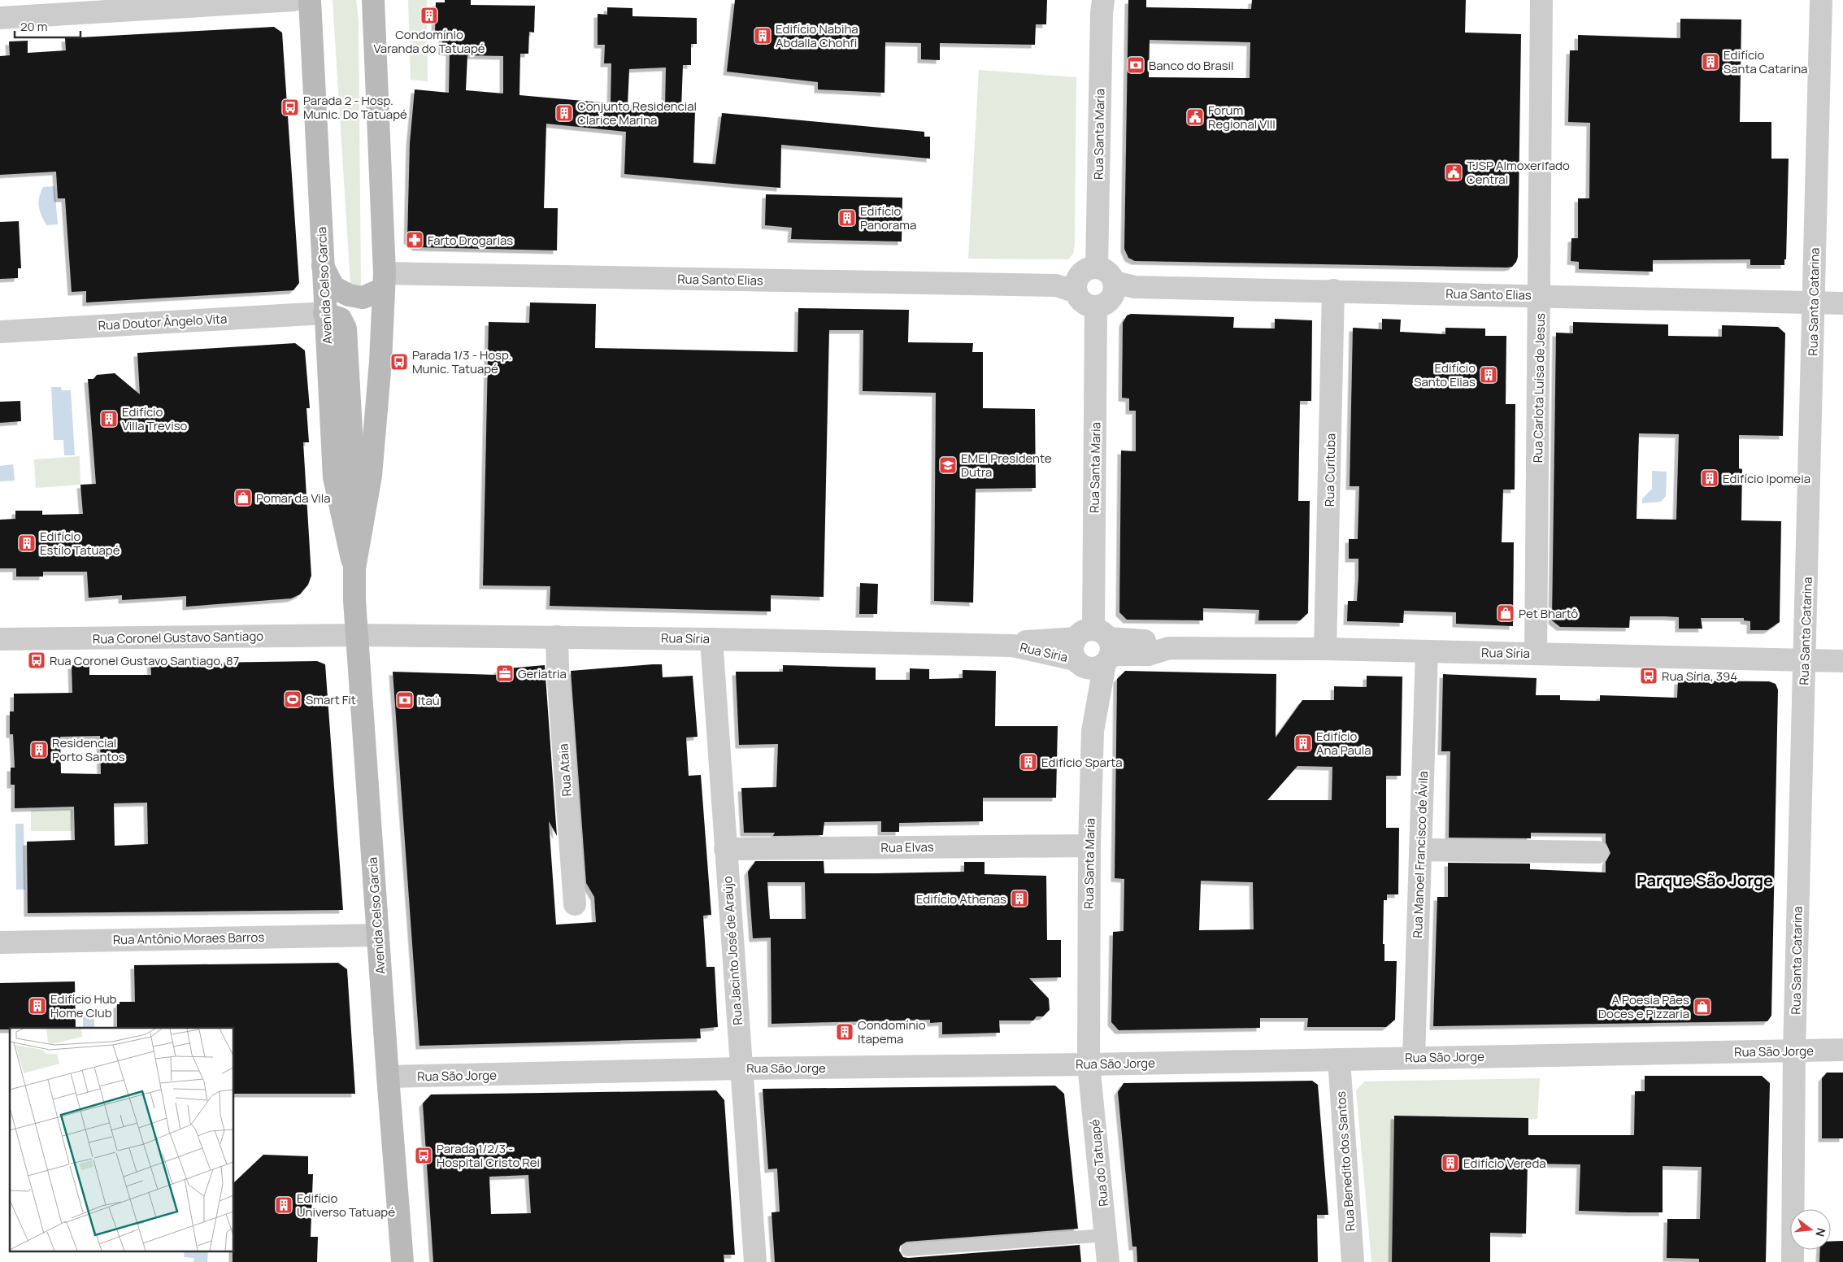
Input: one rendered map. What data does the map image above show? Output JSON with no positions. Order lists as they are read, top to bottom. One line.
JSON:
{"streets":{"main road":["Avenida Celso Garcia"],"street":["Rua Santa Maria","Rua Santo Elias","Rua Santa Catarina","Rua Doutor Ângelo Vita","Rua Carlota Luísa de Jesus","Rua Curituba","Rua Coronel Gustavo Santiago","Rua Síria","Rua Ataia","Rua Elvas","Rua Manoel Francisco de Ávila","Rua Antônio Moraes Barros","Rua Jacinto José de Araújo","Rua São Jorge","Rua Benedito dos Santos","Rua do Tatuapé"]},"crossings":[["Rua Santa Maria","Rua Santo Elias"],["Rua Santa Maria","Rua Síria"],["Rua Santa Maria","Rua Elvas"],["Rua Santa Maria","Rua São Jorge"],["Rua Santa Maria","Rua do Tatuapé"],["Rua Santo Elias","Avenida Celso Garcia"],["Rua Santo Elias","Rua Santa Catarina"],["Rua Santo Elias","Rua Carlota Luísa de Jesus"],["Rua Santo Elias","Rua Curituba"],["Avenida Celso Garcia","Rua Doutor Ângelo Vita"],["Avenida Celso Garcia","Rua Coronel Gustavo Santiago"],["Avenida Celso Garcia","Rua Síria"],["Avenida Celso Garcia","Rua Antônio Moraes Barros"],["Avenida Celso Garcia","Rua São Jorge"],["Rua Santa Catarina","Rua Síria"],["Rua Santa Catarina","Rua São Jorge"],["Rua Carlota Luísa de Jesus","Rua Síria"],["Rua Curituba","Rua Síria"],["Rua Coronel Gustavo Santiago","Rua Síria"],["Rua Síria","Rua Ataia"],["Rua Síria","Rua Manoel Francisco de Ávila"],["Rua Síria","Rua Jacinto José de Araújo"],["Rua Elvas","Rua Jacinto José de Araújo"],["Rua Manoel Francisco de Ávila","Rua São Jorge"],["Rua Jacinto José de Araújo","Rua São Jorge"],["Rua São Jorge","Rua Benedito dos Santos"],["Rua São Jorge","Rua do Tatuapé"]],"districts":["Parque São Jorge"],"places":{"building":["Condomínio Varanda do Tatuapé","Edifício Nabiha Abdalla Chohfi","Edifício Santa Catarina","Conjunto Residencial Clarice Marina","Edifício Panorama","Edifício Santo Elias","Edifício Villa Treviso","Edifício Ipomeia","Edifício Estílo Tatuapé","Edifício Ana Paula","Residencial Porto Santos","Edifício Sparta","Edifício Athenas","Edifício Hub Home Club","Condomínio Itapema","Edifício Vereda","Edifício Universo Tatuapé"],"bank":["Banco do Brasil","Itaú"],"bus stop":["Parada 2 - Hosp. Munic. Do Tatuapé","Parada 1/3 - Hosp. Munic. Tatuapé","Rua Coronel Gustavo Santiago, 87","Rua Síria, 394","Parada 1/2/3 - Hospital Cristo Rei"],"public building":["Forum Regional VIII","TJSP Almoxerifado Central"],"pharmacy":["Farto Drogarias"],"school or university":["EMEI Presidente Dutra"],"shop":["Pomar da Vila","Pet Bhartô","A Poesia Pães Doces e Pizzaria"],"office":["Geriatria"],"sports":["Smart Fit"]},"scale_bar":"20 m","north":"right"}
